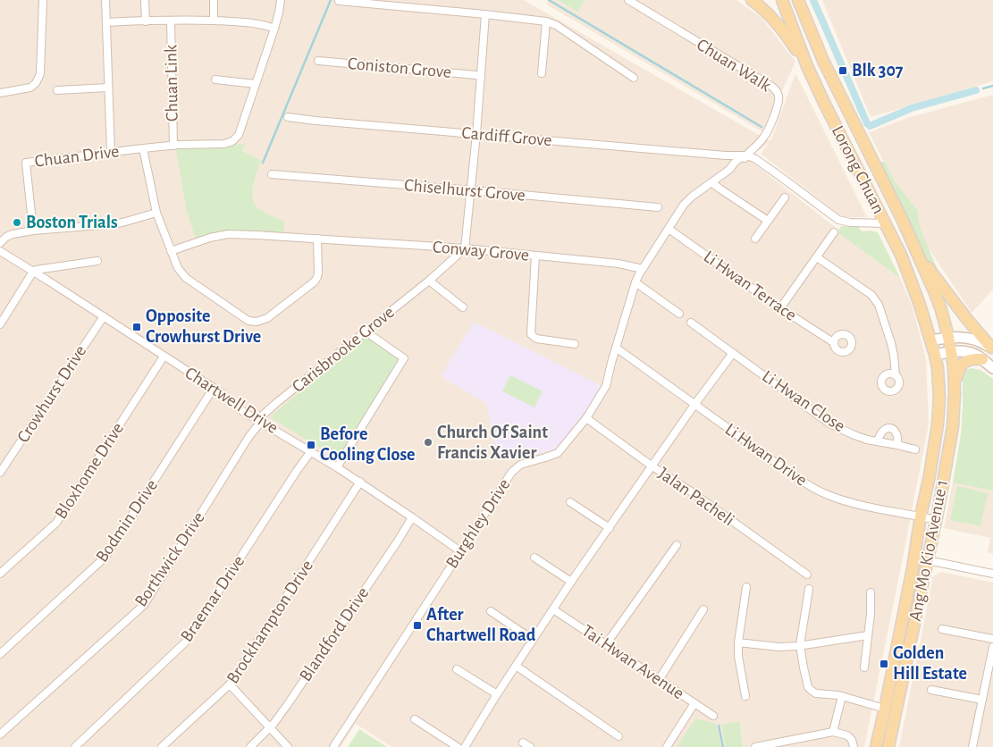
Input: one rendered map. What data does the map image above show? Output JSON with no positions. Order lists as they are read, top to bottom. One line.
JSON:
{"streets":{"main road":["Lorong Chuan","Ang Mo Kio Avenue 1"],"street":["Chuan Walk","Coniston Grove","Chuan Link","Cardiff Grove","Chuan Drive","Chiselhurst Grove","Conway Grove","Li Hwan Terrace","Carisbrooke Grove","Crowhurst Drive","Chartwell Drive","Li Hwan Close","Li Hwan Drive","Bloxhome Drive","Jalan Pacheli","Bodmin Drive","Burghley Drive","Borthwick Drive","Braemar Drive","Brockhampton Drive","Blandford Drive","Tai Hwan Avenue"]},"crossings":[["Chuan Walk","Cardiff Grove"],["Chuan Walk","Burghley Drive"],["Chuan Link","Chuan Drive"],["Cardiff Grove","Lorong Chuan"],["Cardiff Grove","Burghley Drive"],["Chuan Drive","Conway Grove"],["Lorong Chuan","Ang Mo Kio Avenue 1"],["Conway Grove","Carisbrooke Grove"],["Conway Grove","Burghley Drive"],["Li Hwan Terrace","Burghley Drive"],["Carisbrooke Grove","Chartwell Drive"],["Carisbrooke Grove","Borthwick Drive"],["Crowhurst Drive","Chartwell Drive"],["Chartwell Drive","Bloxhome Drive"],["Chartwell Drive","Bodmin Drive"],["Chartwell Drive","Burghley Drive"],["Chartwell Drive","Borthwick Drive"],["Chartwell Drive","Braemar Drive"],["Chartwell Drive","Brockhampton Drive"],["Chartwell Drive","Blandford Drive"],["Li Hwan Drive","Burghley Drive"],["Li Hwan Drive","Ang Mo Kio Avenue 1"],["Jalan Pacheli","Burghley Drive"]],"places":{"transit":["Blk 307","Opposite Crowhurst Drive","Before Cooling Close","After Chartwell Road","Golden Hill Estate"],"other":["Boston Trials","Church Of Saint Francis Xavier"]}}
